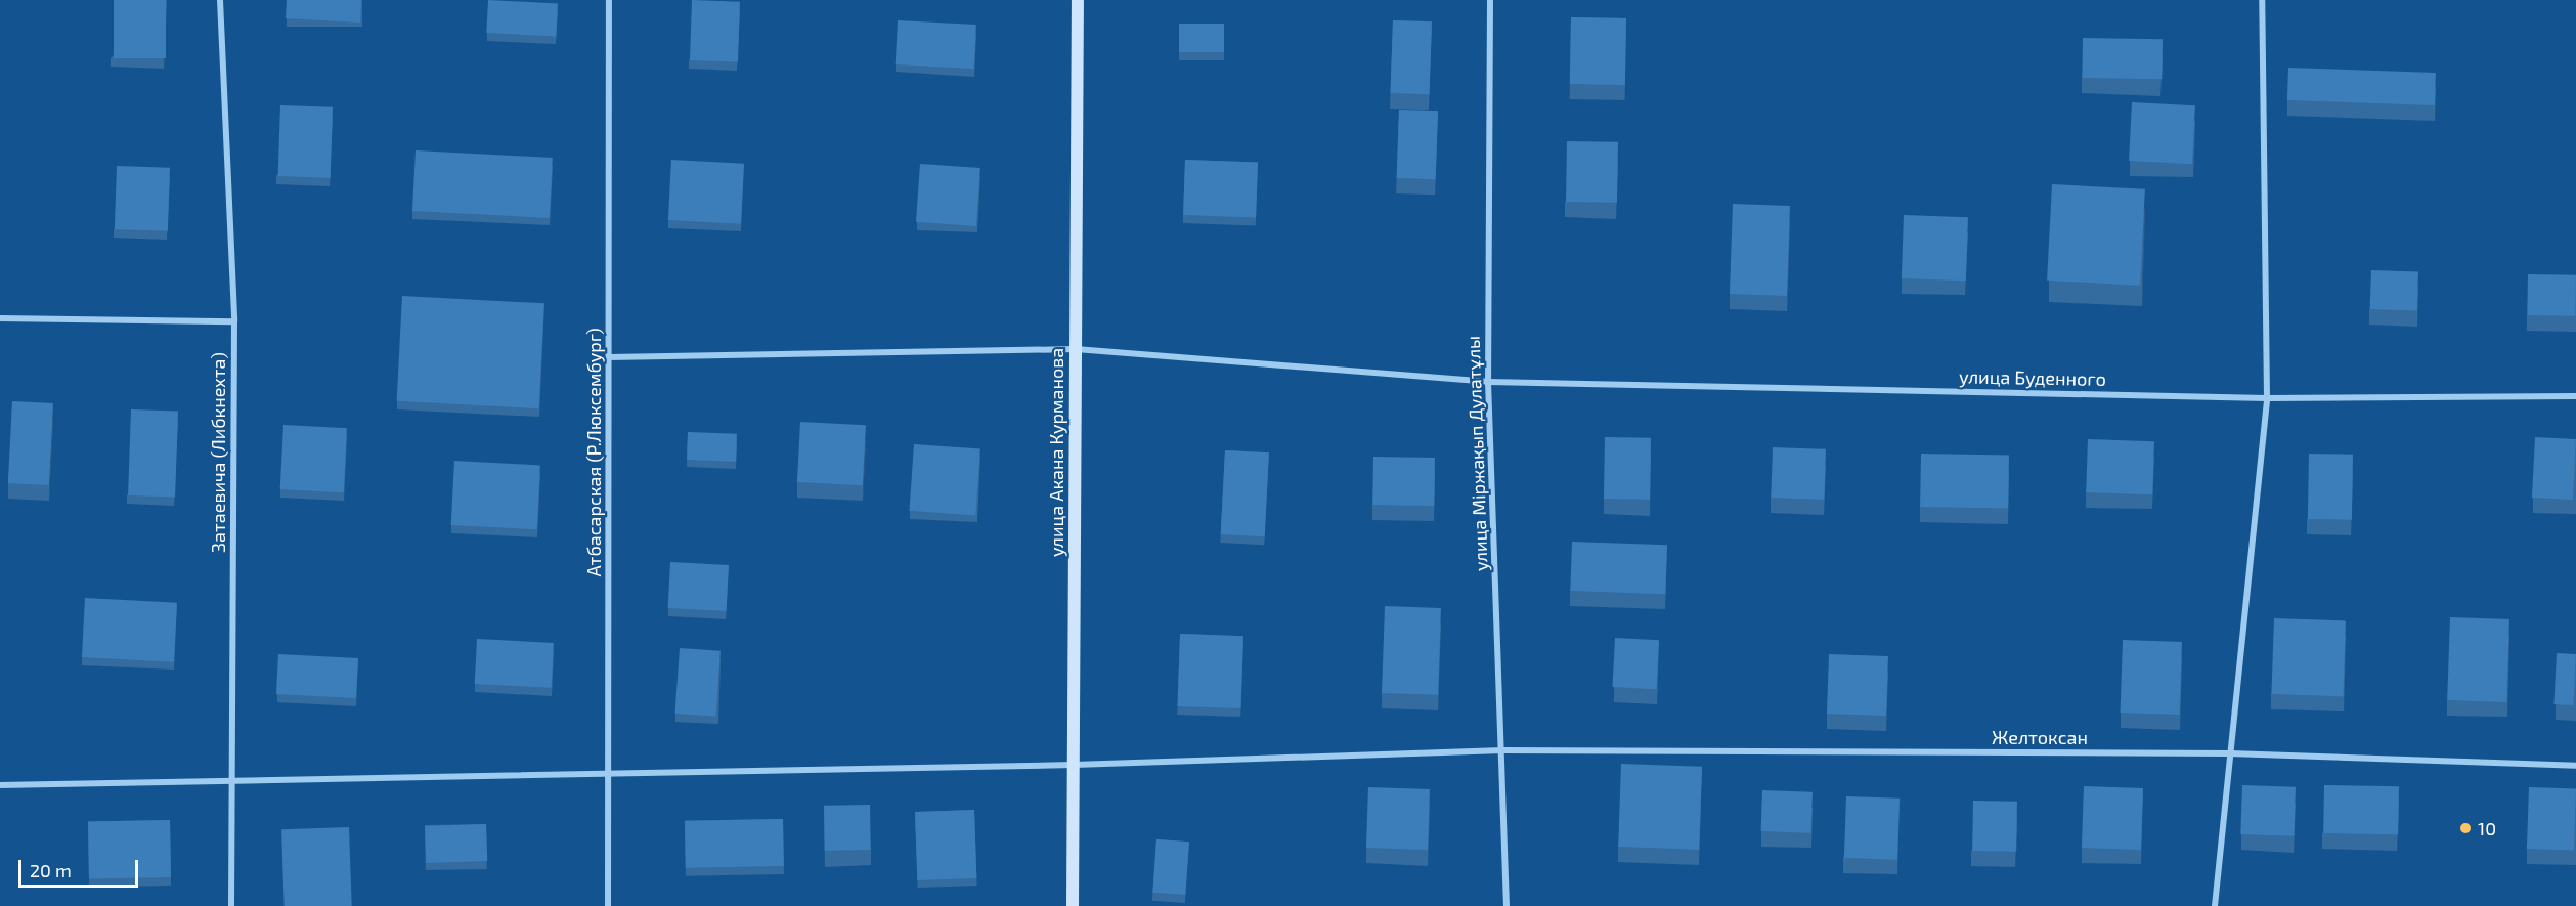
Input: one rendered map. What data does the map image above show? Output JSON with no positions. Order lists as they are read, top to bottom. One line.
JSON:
{"streets":{"main road":["улица Акана Курманова"],"street":["улица Буденного","Затаевича (Либкнехта)","Атбасарская (Р.Люксембург)","улица Міржақып Дулатұлы","Желтоксан"]},"crossings":[["улица Буденного","Атбасарская (Р.Люксембург)"],["улица Буденного","улица Акана Курманова"],["улица Буденного","улица Міржақып Дулатұлы"],["Затаевича (Либкнехта)","Желтоксан"],["Атбасарская (Р.Люксембург)","Желтоксан"],["улица Акана Курманова","Желтоксан"],["улица Міржақып Дулатұлы","Желтоксан"]],"places":["10"],"scale_bar":"20 m"}
